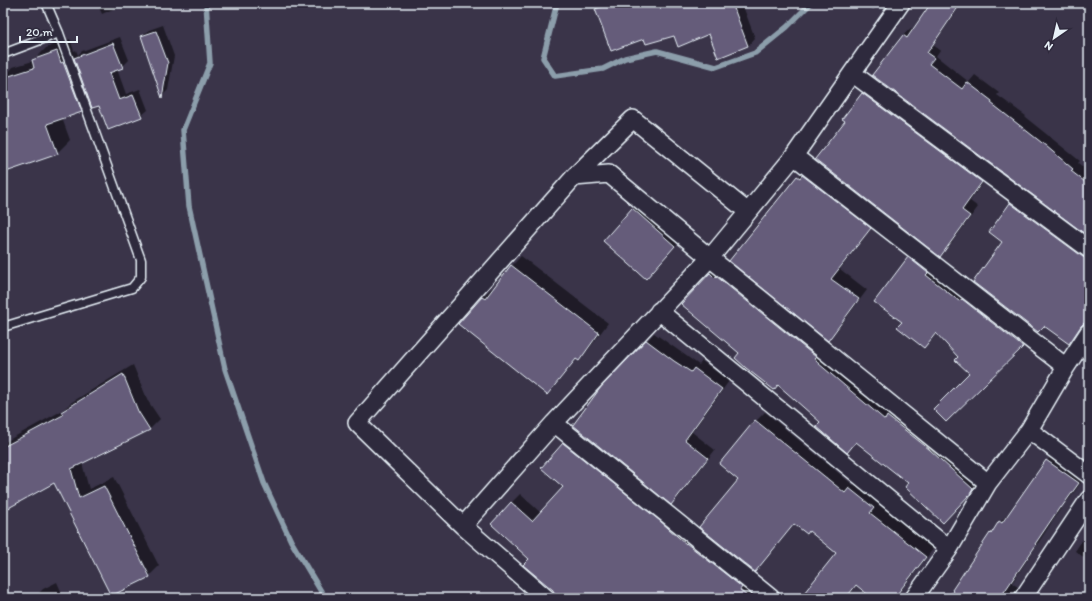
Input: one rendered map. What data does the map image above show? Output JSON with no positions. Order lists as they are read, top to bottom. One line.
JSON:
{"scale_bar":"20 m","north":"bottom left"}
